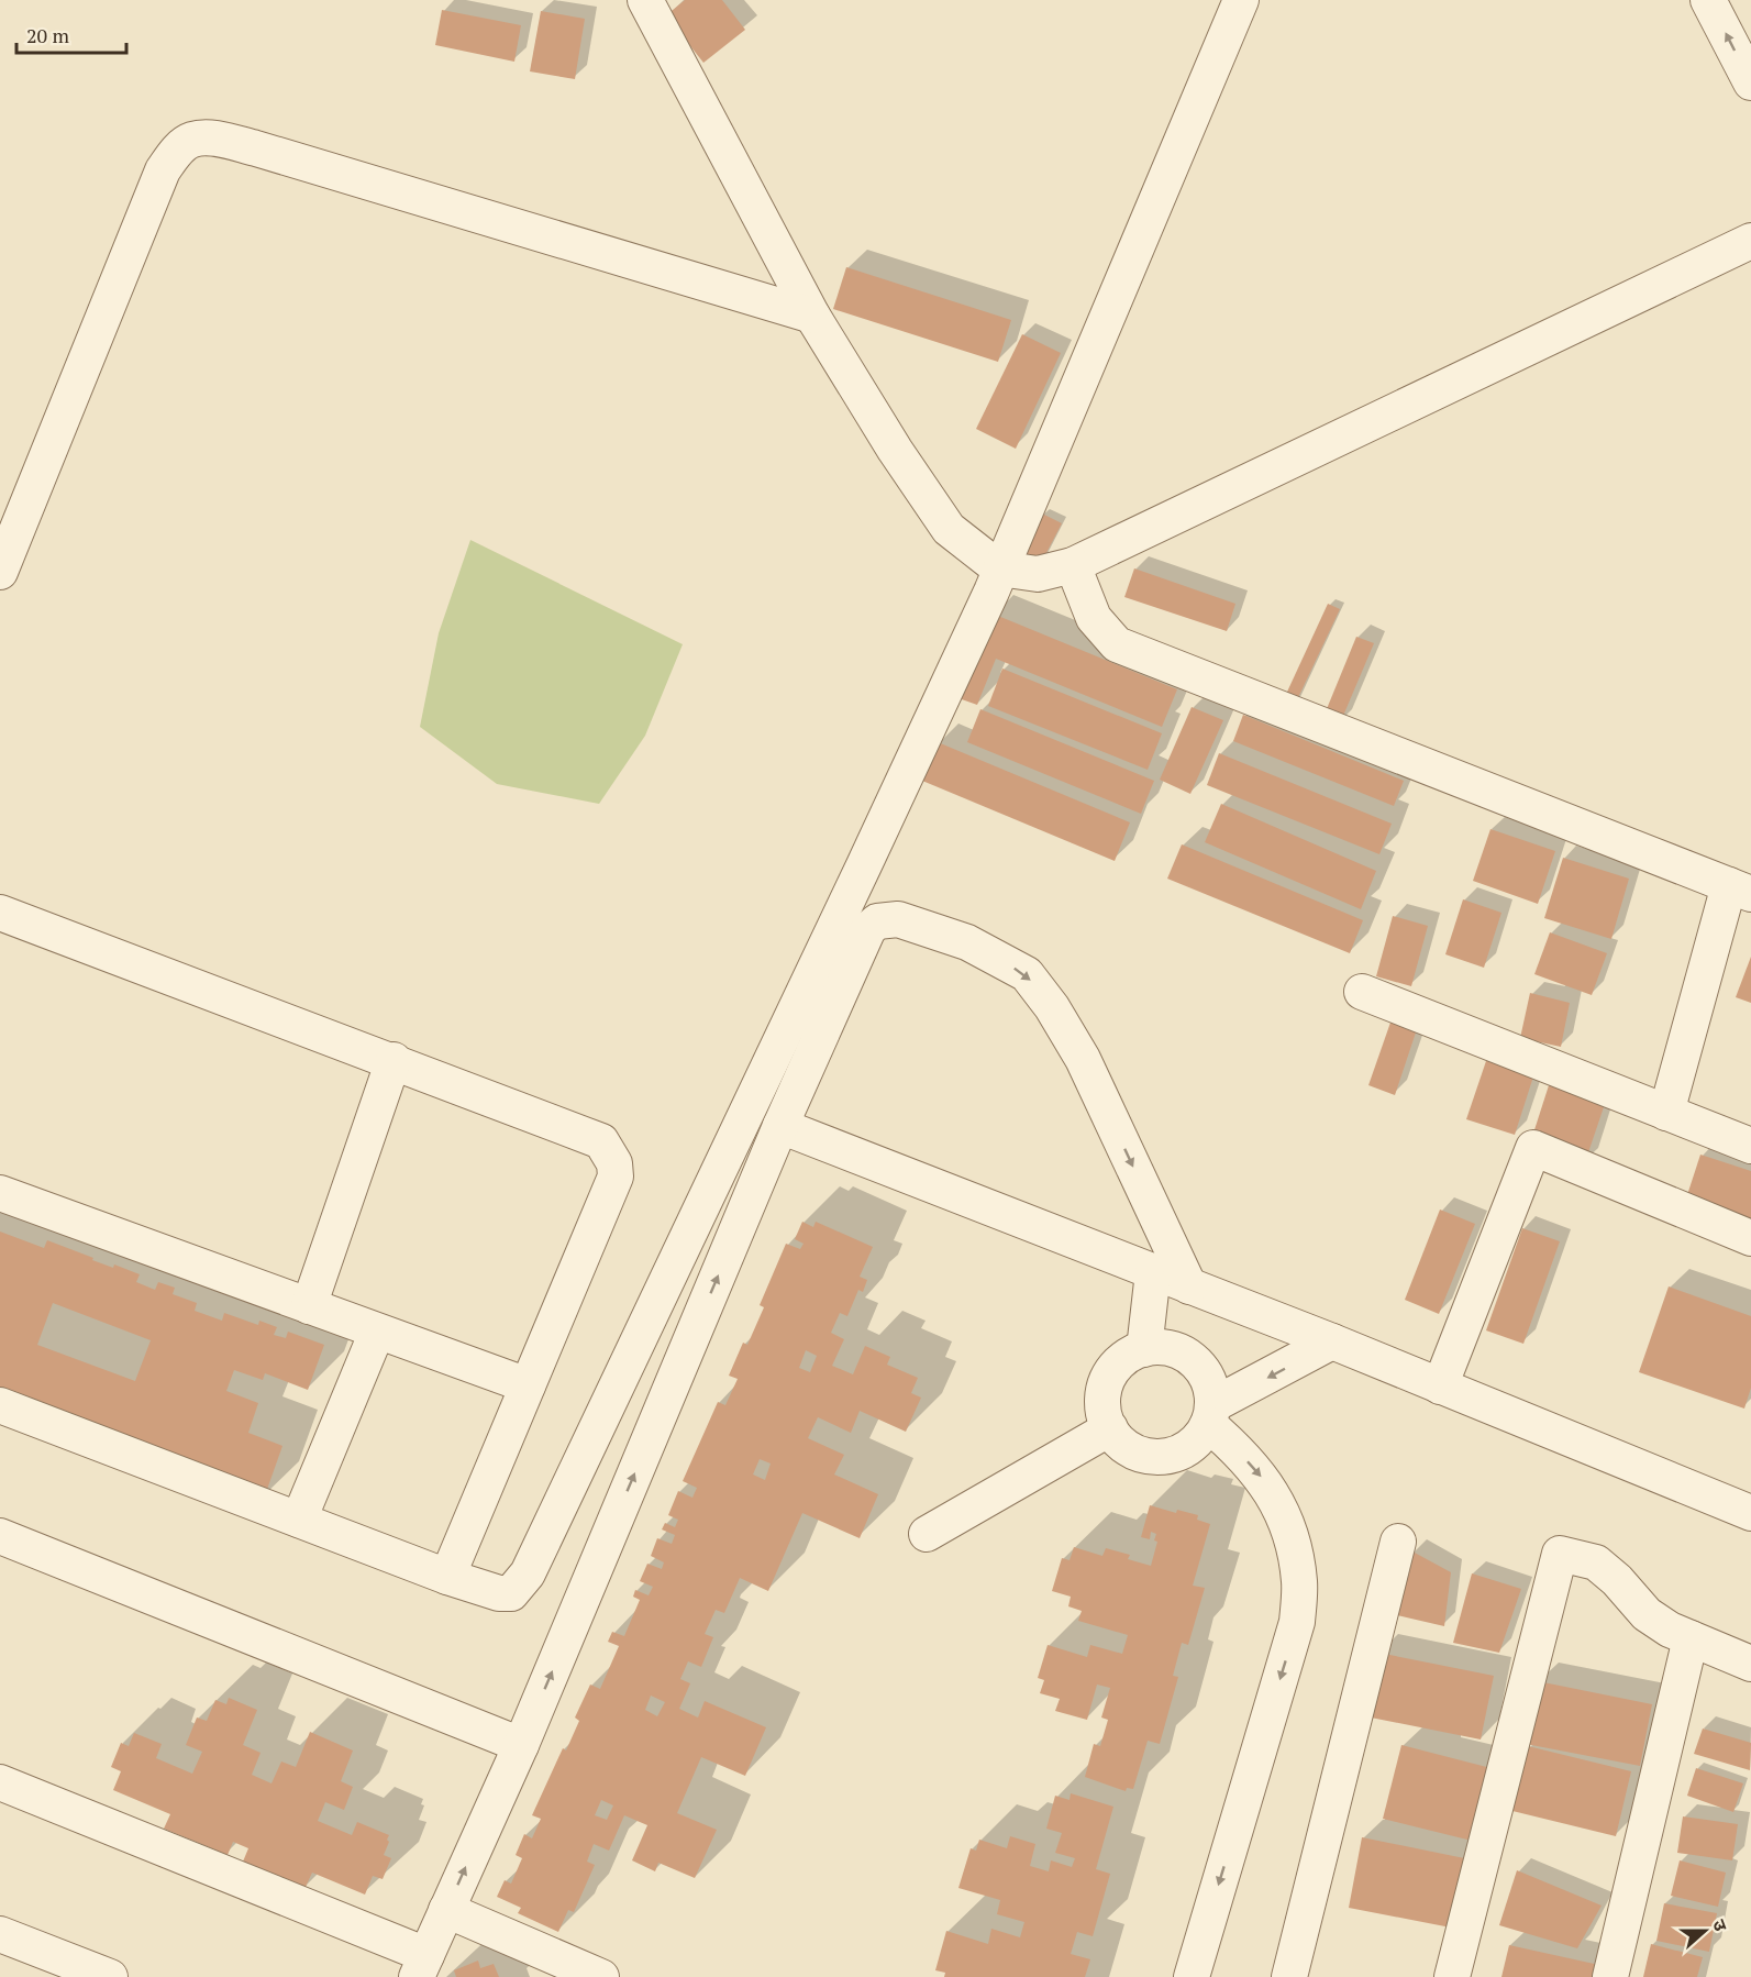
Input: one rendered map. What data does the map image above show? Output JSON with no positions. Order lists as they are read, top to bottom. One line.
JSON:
{"scale_bar":"20 m","north":"right"}
